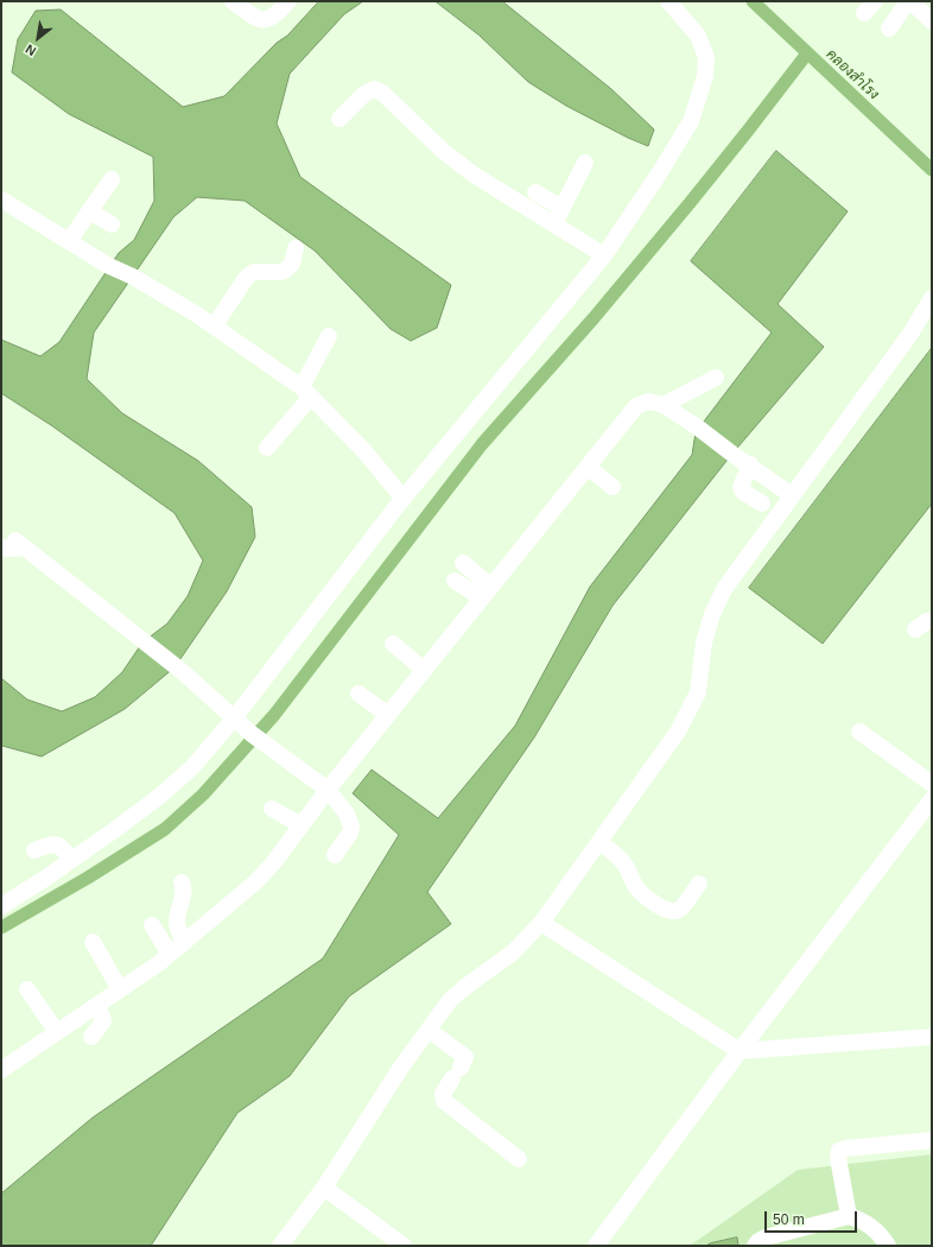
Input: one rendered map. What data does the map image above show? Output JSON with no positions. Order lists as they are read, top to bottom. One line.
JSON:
{"water":["คลองสำโรง"],"scale_bar":"50 m","north":"bottom left"}
